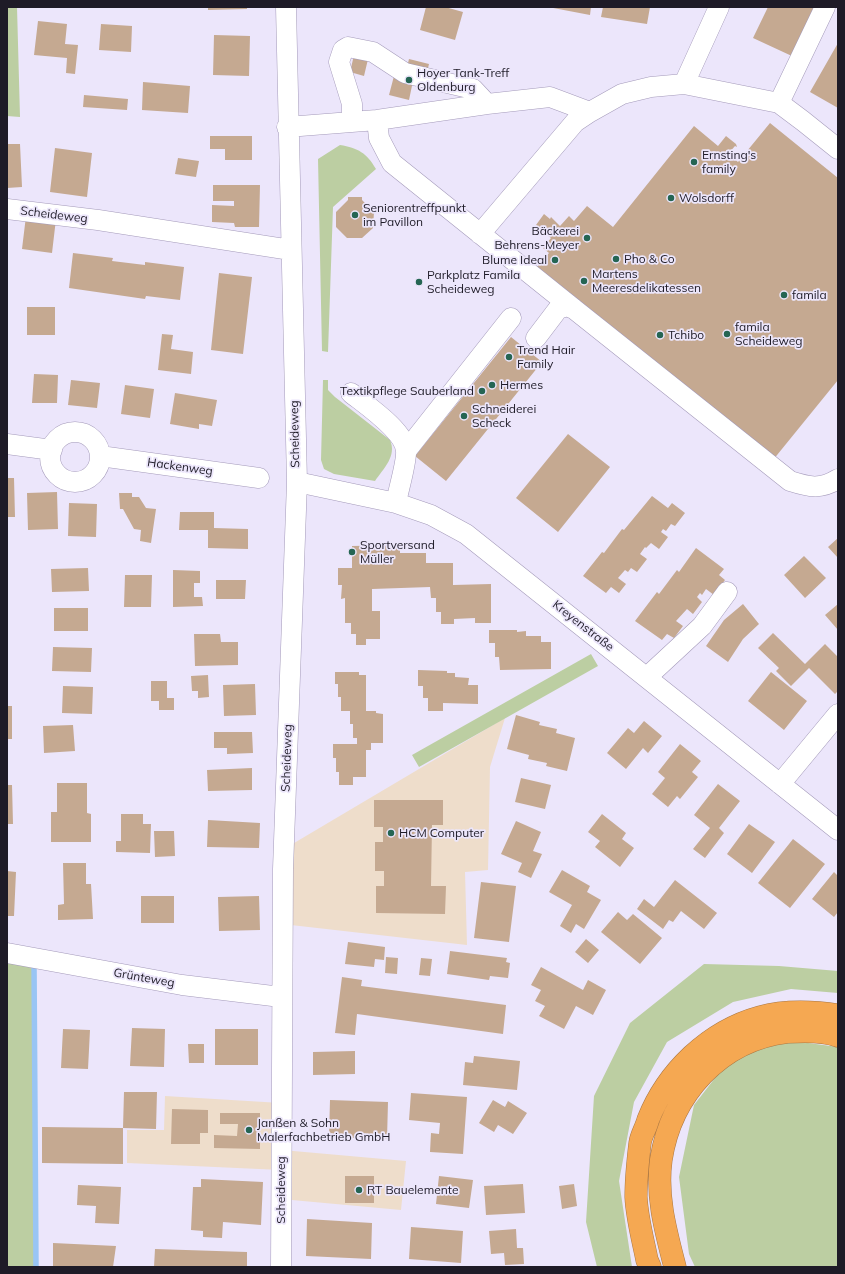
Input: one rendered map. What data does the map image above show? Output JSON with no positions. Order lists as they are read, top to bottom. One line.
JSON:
{"streets":{"street":["Scheideweg","Hackenweg","Kreyenstraße","Grünteweg"]},"crossings":[["Scheideweg","Kreyenstraße"],["Scheideweg","Grünteweg"]],"places":["Hoyer Tank-Treff Oldenburg","Ernsting's family","Wolsdorff","Seniorentreffpunkt im Pavillon","Bäckerei Behrens-Meyer","Pho & Co","Blume Ideal","Martens Meeresdelikatessen","Parkplatz Famila Scheideweg","famila","famila Scheideweg","Tchibo","Trend Hair Family","Hermes","Textikpflege Sauberland","Schneiderei Scheck","Sportversand Müller","HCM Computer","Janßen & Sohn Malerfachbetrieb GmbH","RT Bauelemente"]}
